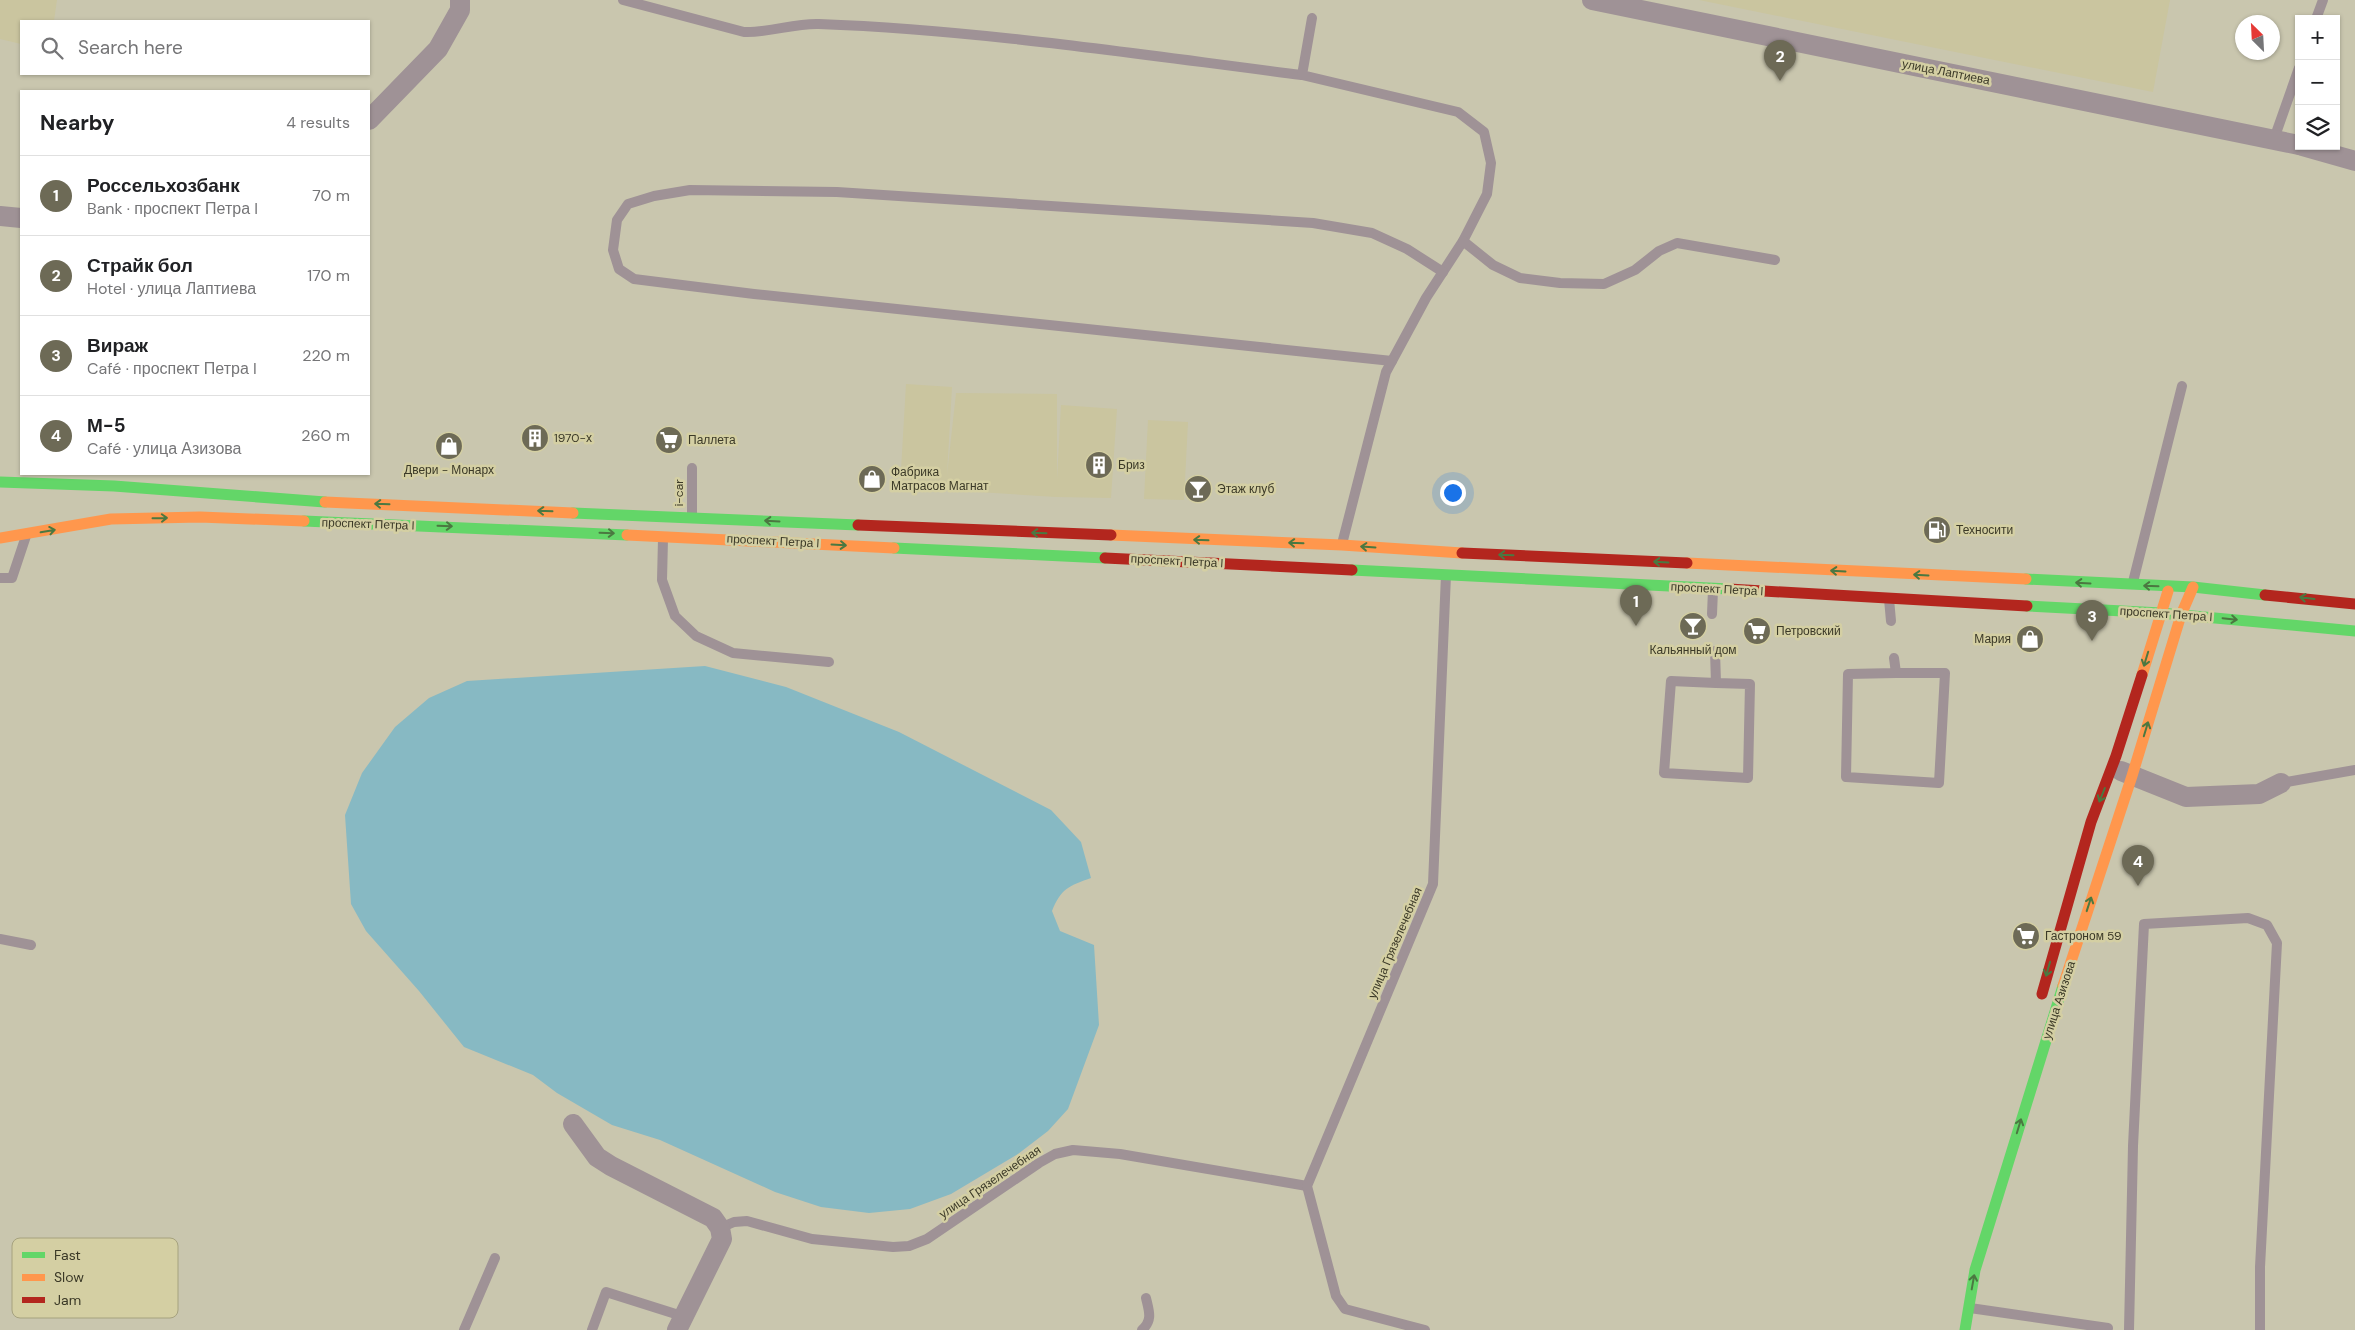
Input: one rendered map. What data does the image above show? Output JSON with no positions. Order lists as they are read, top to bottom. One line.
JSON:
{"streets":{"main road":["проспект Петра I","улица Азизова"],"street":["улица Лаптиева"],"lane":["i-car","улица Грязелечебная"]},"crossings":[["i-car","проспект Петра I"],["проспект Петра I","улица Грязелечебная"],["проспект Петра I","улица Азизова"]],"places":{"building":["1970-х","Бриз"],"supermarket":["Паллета","Петровский","Гастроном 59"],"shop":["Двери - Монарх","Фабрика Матрасов Магнат","Мария"],"bar":["Этаж клуб","Кальянный дом"],"fuel station":["Техносити"]},"legend":["Fast","Slow","Jam"],"north":"top left","page":{"map_buttons":["+","−"],"search":"Search here","pins":["2","1","3","4"],"heading":["Nearby","4 results"],"list":[{"mark":"1","name":"Россельхозбанк","note":"Bank · проспект Петра I","value":"70 m"},{"mark":"2","name":"Страйк бол","note":"Hotel · улица Лаптиева","value":"170 m"},{"mark":"3","name":"Вираж","note":"Café · проспект Петра I","value":"220 m"},{"mark":"4","name":"М-5","note":"Café · улица Азизова","value":"260 m"}]}}
